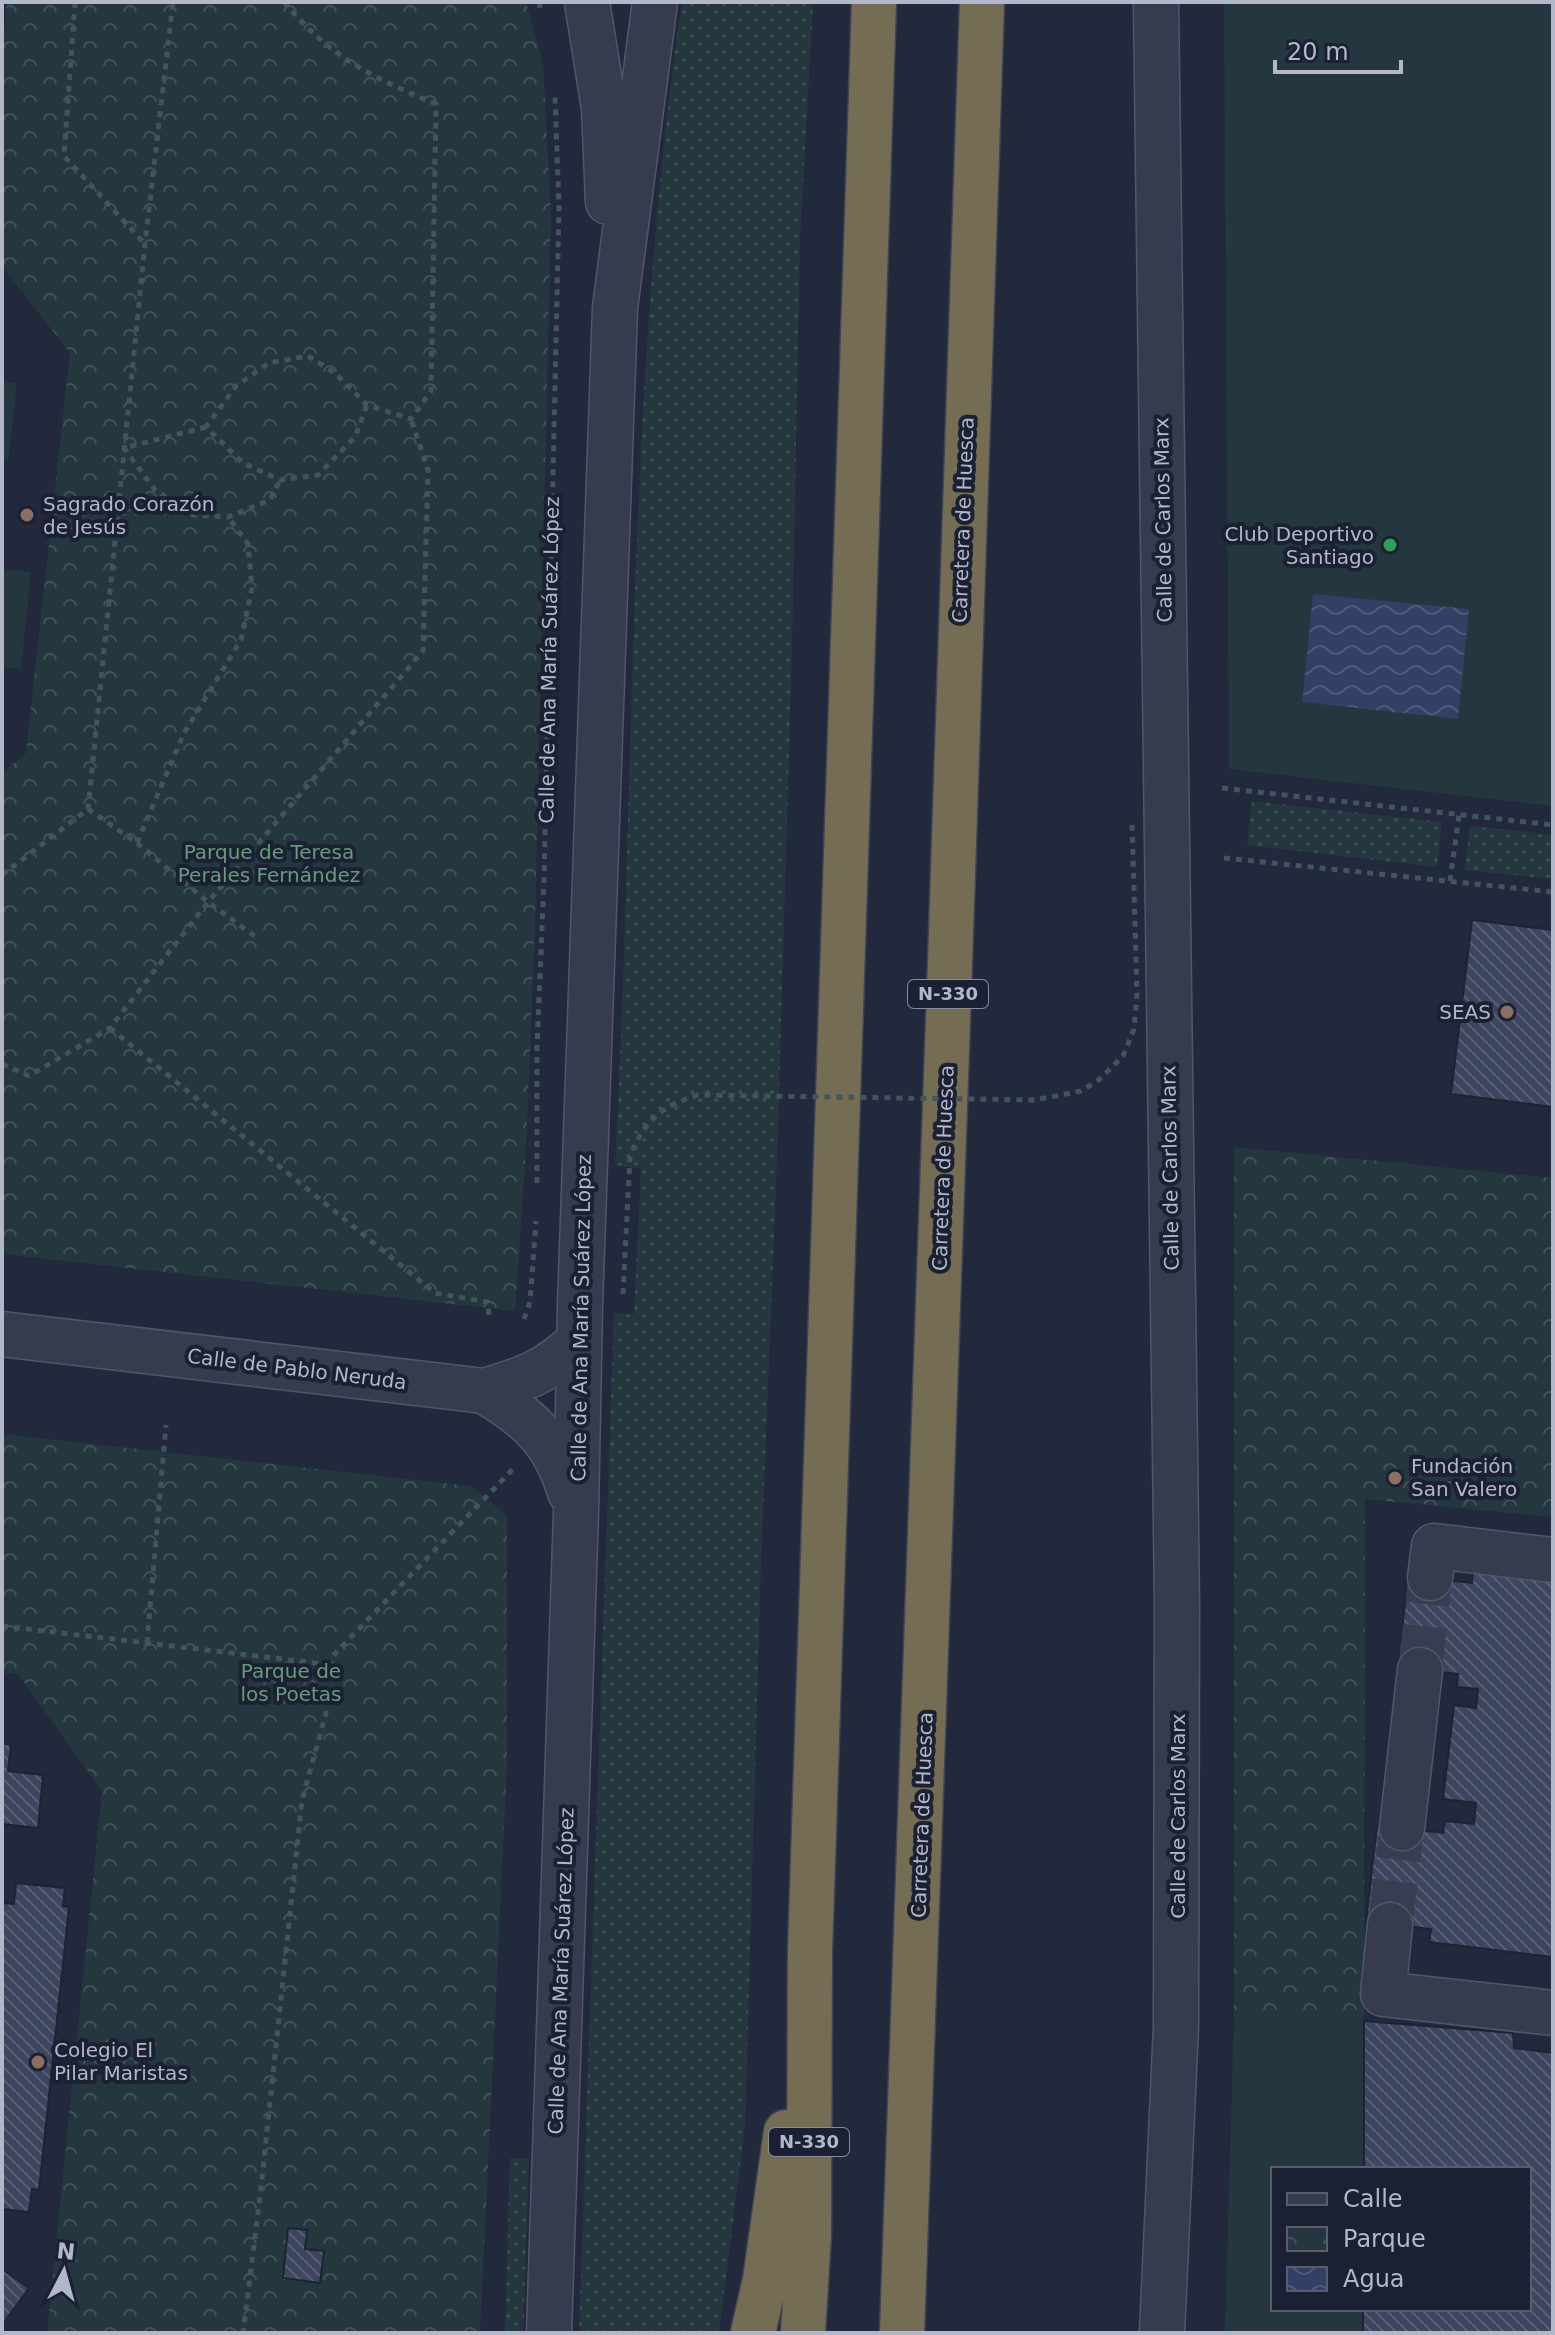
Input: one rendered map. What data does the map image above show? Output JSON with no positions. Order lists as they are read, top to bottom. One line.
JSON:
{"streets":{"highway":["Carretera de Huesca","N-330"],"street":["Calle de Carlos Marx","Calle de Ana María Suárez López","Calle de Pablo Neruda"]},"crossings":[["Calle de Ana María Suárez López","Calle de Pablo Neruda"]],"parks":["Parque de Teresa Perales Fernández","Parque de los Poetas"],"places":["Sagrado Corazón de Jesús","Club Deportivo Santiago","SEAS","Fundación San Valero","Colegio El Pilar Maristas"],"legend":["Calle","Parque","Agua"],"scale_bar":"20 m","north":"top"}
